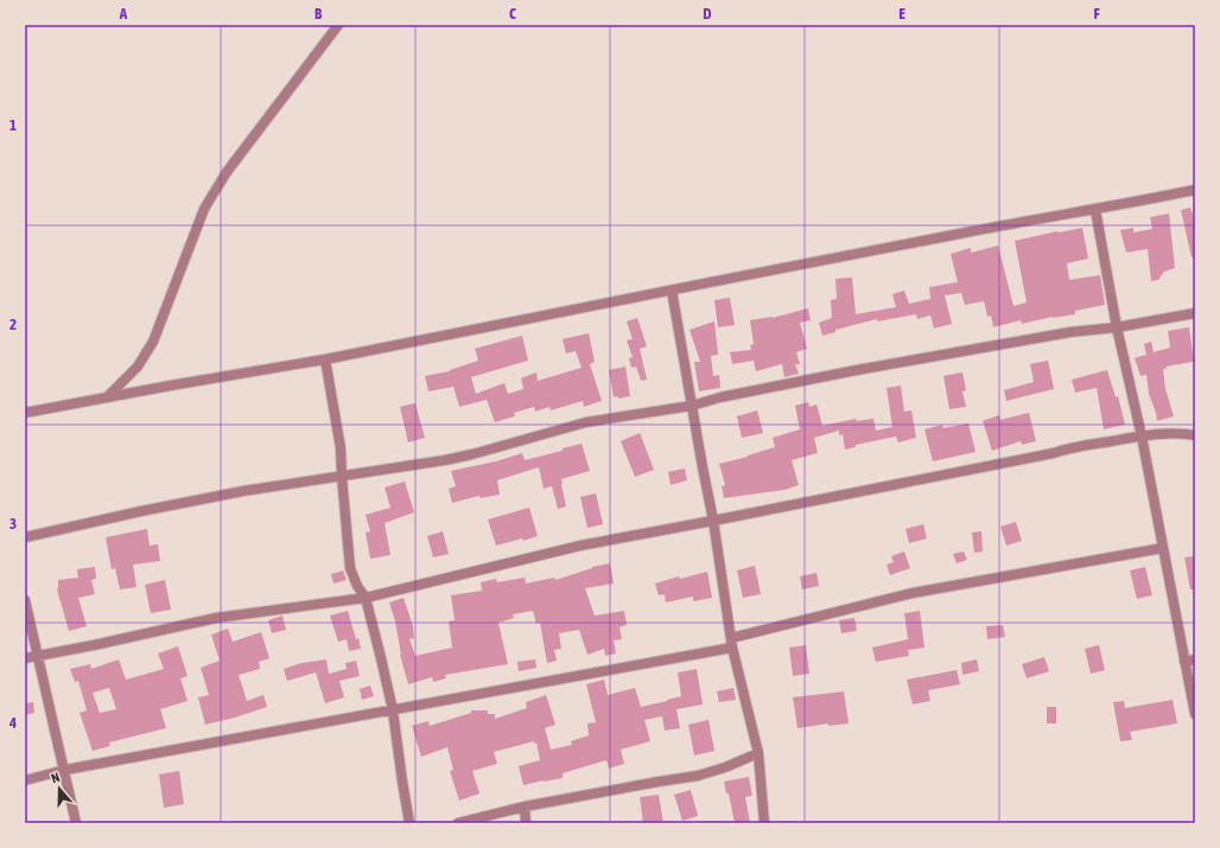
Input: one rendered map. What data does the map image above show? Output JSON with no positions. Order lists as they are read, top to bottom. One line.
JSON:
{"north":"top","grid":{"columns":["A","B","C","D","E","F"],"rows":["1","2","3","4"]}}
